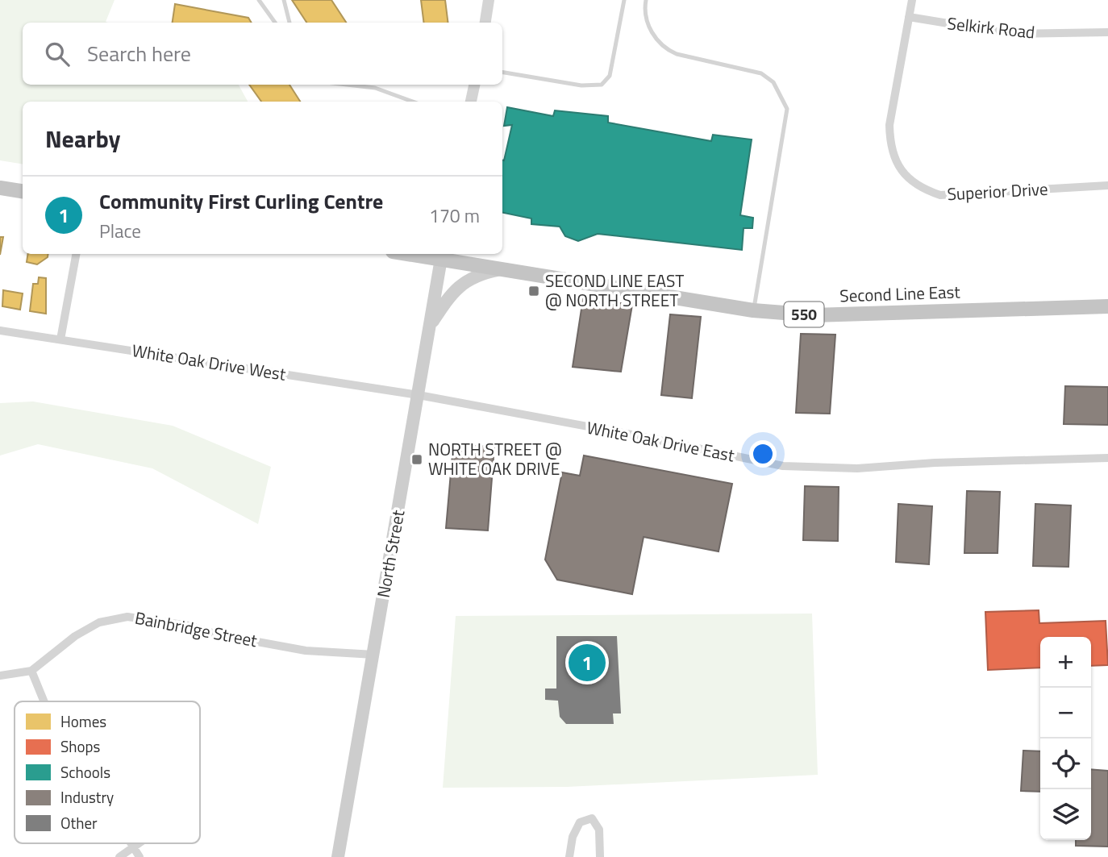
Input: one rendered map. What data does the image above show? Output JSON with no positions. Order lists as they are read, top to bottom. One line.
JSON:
{"streets":{"highway":["Second Line East","550"],"main road":["North Street"],"street":["Selkirk Road","Superior Drive","White Oak Drive West","White Oak Drive East","Bainbridge Street"]},"crossings":[["Selkirk Road","Superior Drive"],["Second Line East","North Street"],["White Oak Drive West","White Oak Drive East"],["White Oak Drive West","North Street"],["White Oak Drive East","North Street"],["North Street","Bainbridge Street"]],"places":{"transit":["SECOND LINE EAST @ NORTH STREET","NORTH STREET @ WHITE OAK DRIVE"]},"legend":["Homes","Shops","Schools","Industry","Other"],"page":{"search":"Search here","heading":"Nearby","list":[{"mark":"1","name":"Community First Curling Centre","note":"Place","value":"170 m"}],"map_buttons":["+","−"],"pins":"1"}}
